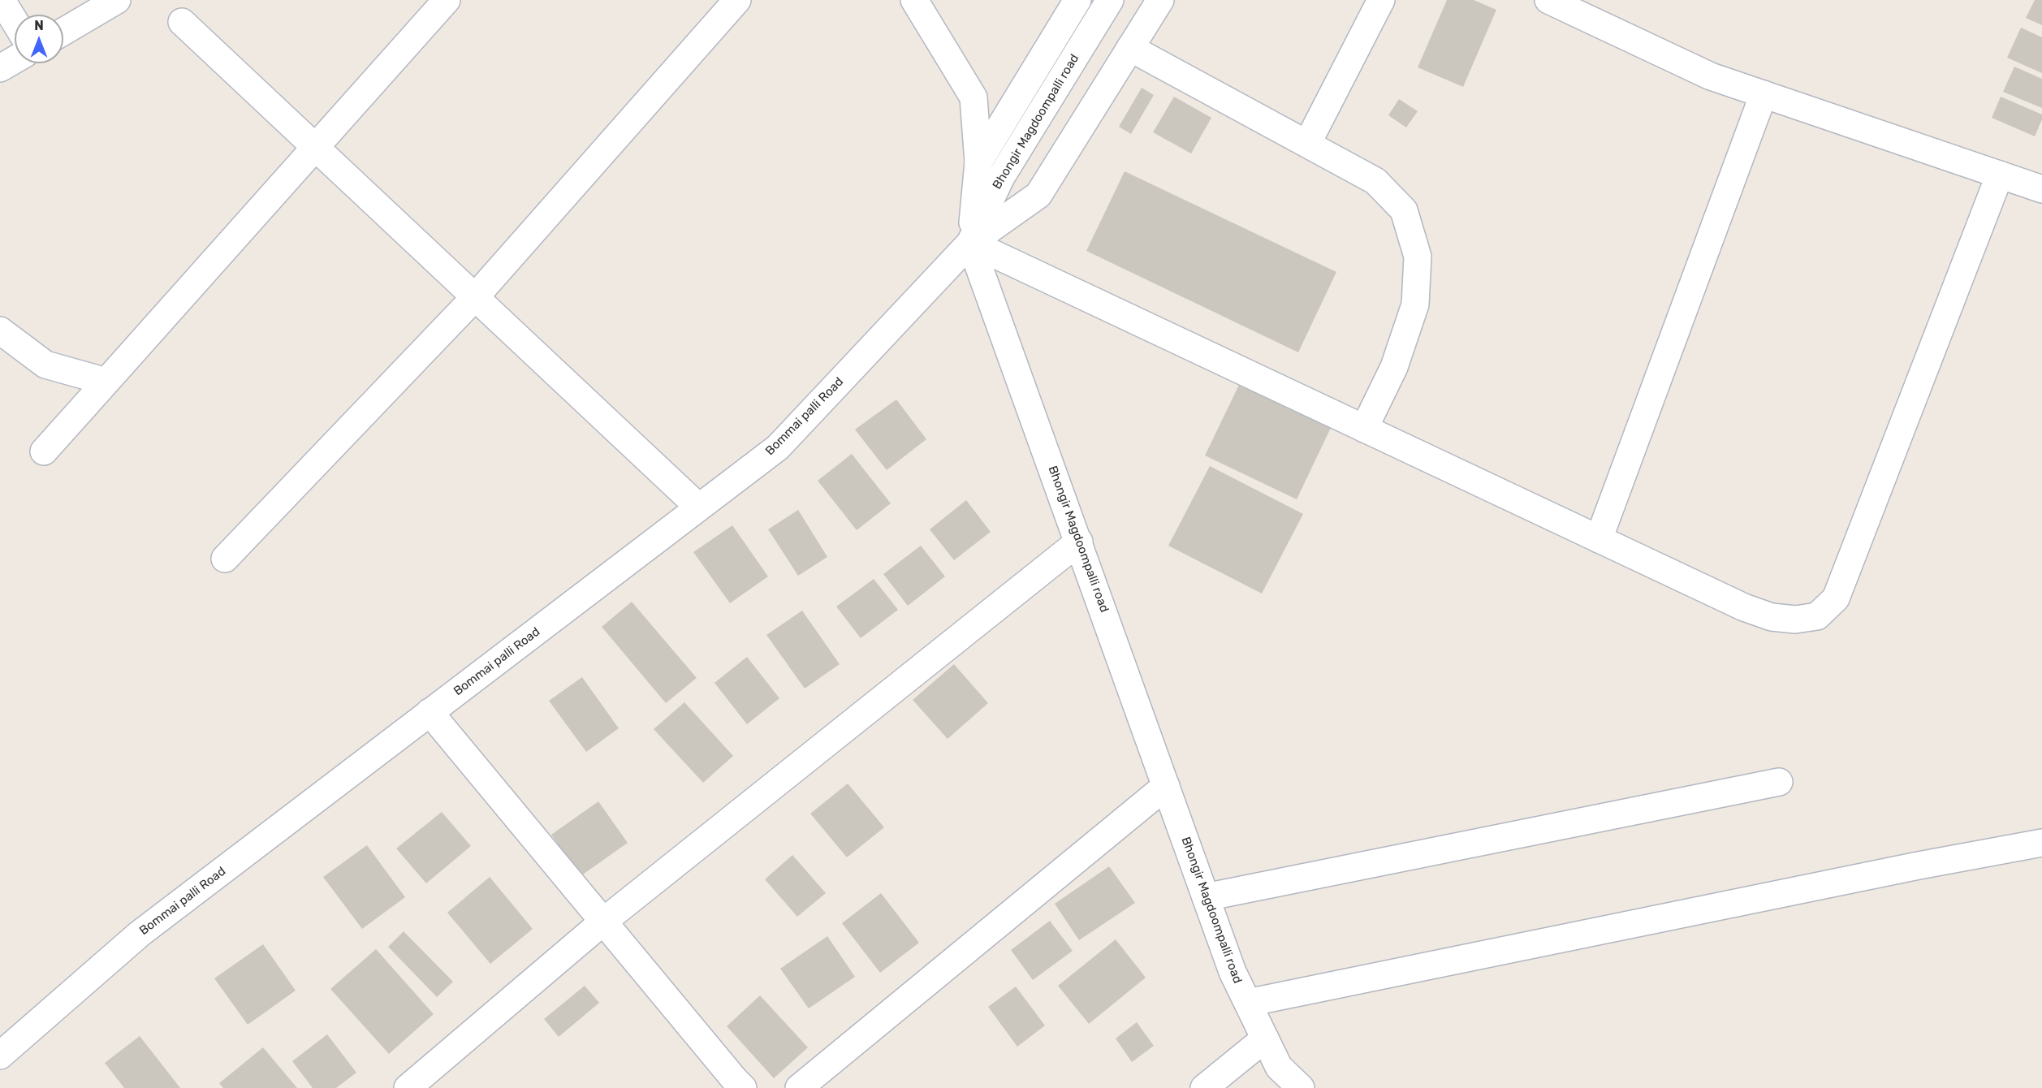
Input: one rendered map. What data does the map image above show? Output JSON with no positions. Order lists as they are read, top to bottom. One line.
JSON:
{"streets":{"street":["Bhongir Magdoompalli road","Bommai palli Road"]},"crossings":[["Bhongir Magdoompalli road","Bommai palli Road"]],"north":"top"}
